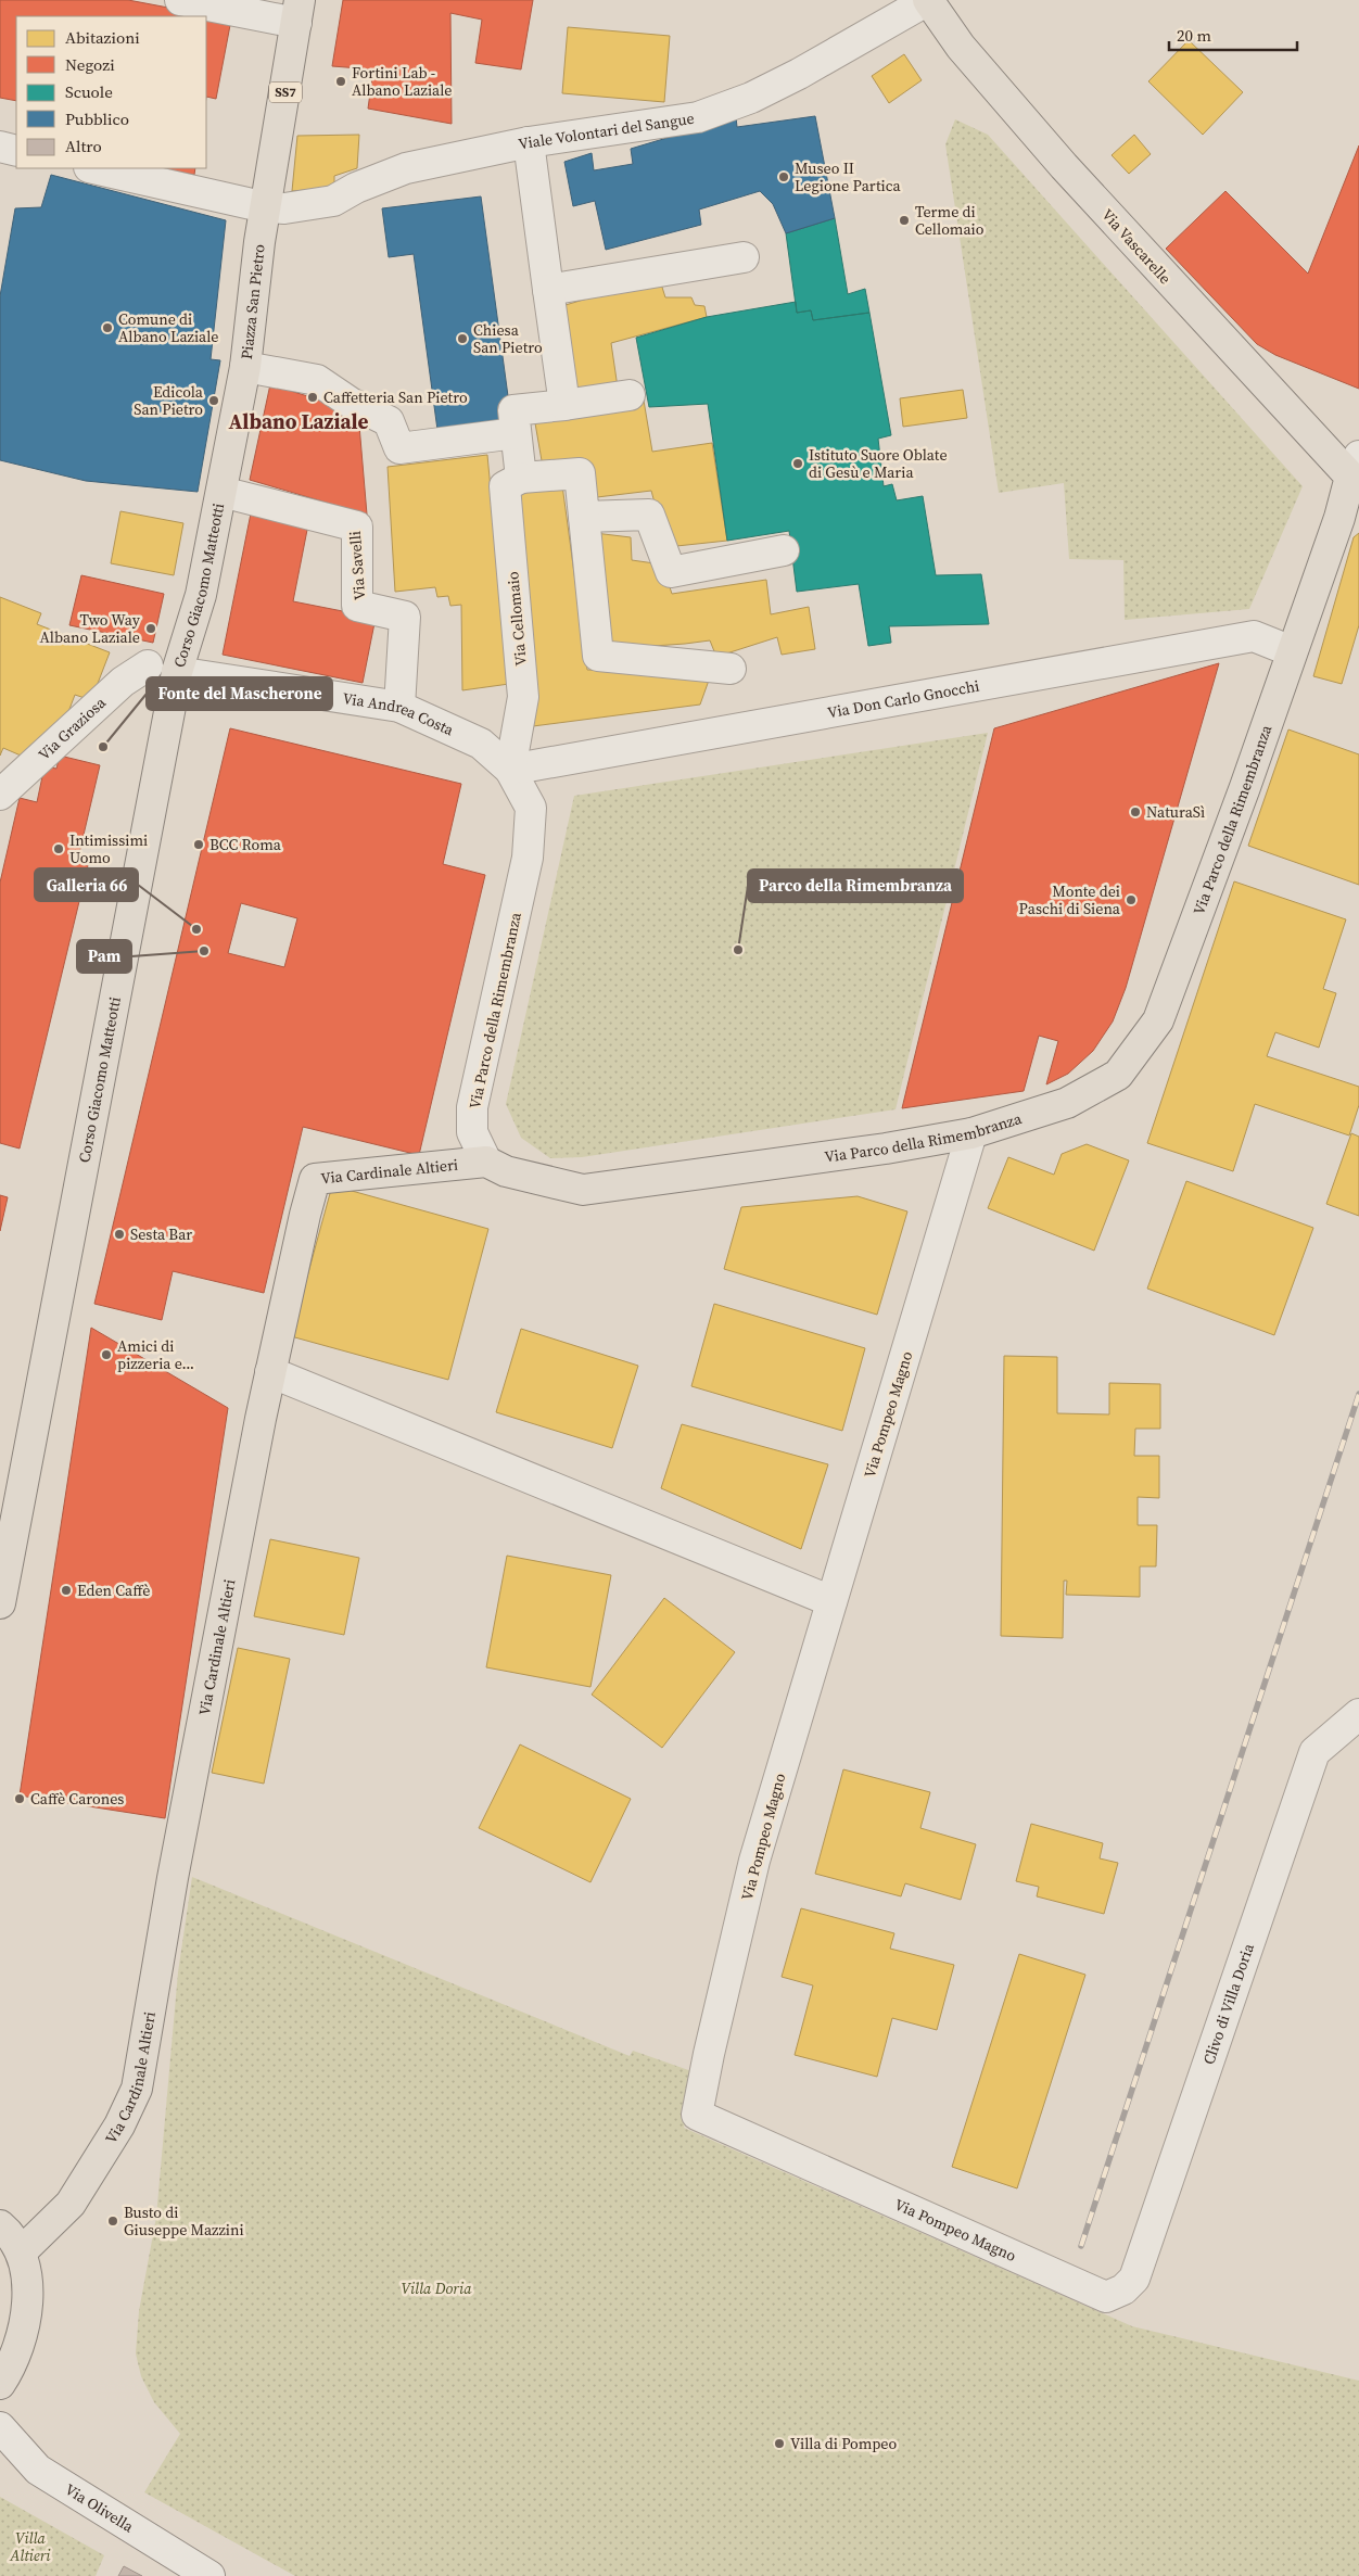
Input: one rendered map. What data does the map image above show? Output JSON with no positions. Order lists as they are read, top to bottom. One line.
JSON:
{"streets":{"main road":["SS7","Via Vascarelle","Piazza San Pietro","Corso Giacomo Matteotti","Via Parco della Rimembranza","Via Cardinale Altieri"],"street":["Viale Volontari del Sangue","Via Savelli","Via Cellomaio","Via Don Carlo Gnocchi","Via Andrea Costa","Via Graziosa","Via Pompeo Magno","Clivo di Villa Doria","Via Olivella"]},"crossings":[["SS7","Viale Volontari del Sangue"],["SS7","Piazza San Pietro"],["Viale Volontari del Sangue","Via Vascarelle"],["Viale Volontari del Sangue","Piazza San Pietro"],["Via Vascarelle","Via Parco della Rimembranza"],["Piazza San Pietro","Corso Giacomo Matteotti"],["Via Savelli","Corso Giacomo Matteotti"],["Via Savelli","Via Andrea Costa"],["Corso Giacomo Matteotti","Via Andrea Costa"],["Via Cellomaio","Via Don Carlo Gnocchi"],["Via Cellomaio","Via Andrea Costa"],["Via Cellomaio","Via Parco della Rimembranza"],["Via Don Carlo Gnocchi","Via Andrea Costa"],["Via Don Carlo Gnocchi","Via Parco della Rimembranza"],["Via Andrea Costa","Via Parco della Rimembranza"],["Via Parco della Rimembranza","Via Cardinale Altieri"],["Via Parco della Rimembranza","Via Pompeo Magno"],["Via Pompeo Magno","Clivo di Villa Doria"]],"districts":["Albano Laziale"],"parks":["Villa Doria","Villa Altieri"],"places":["Fortini Lab - Albano Laziale","Museo II Legione Partica","Terme di Cellomaio","Comune di Albano Laziale","Chiesa San Pietro","Caffetteria San Pietro","Edicola San Pietro","Istituto Suore Oblate di Gesù e Maria","Two Way Albano Laziale","Fonte del Mascherone","NaturaSì","BCC Roma","Intimissimi Uomo","Monte dei Paschi di Siena","Galleria 66","Parco della Rimembranza","Pam","Sesta Bar","Amici di pizzeria e...","Eden Caffè","Caffè Carones","Busto di Giuseppe Mazzini","Villa di Pompeo"],"legend":["Abitazioni","Negozi","Scuole","Pubblico","Altro"],"scale_bar":"20 m"}
